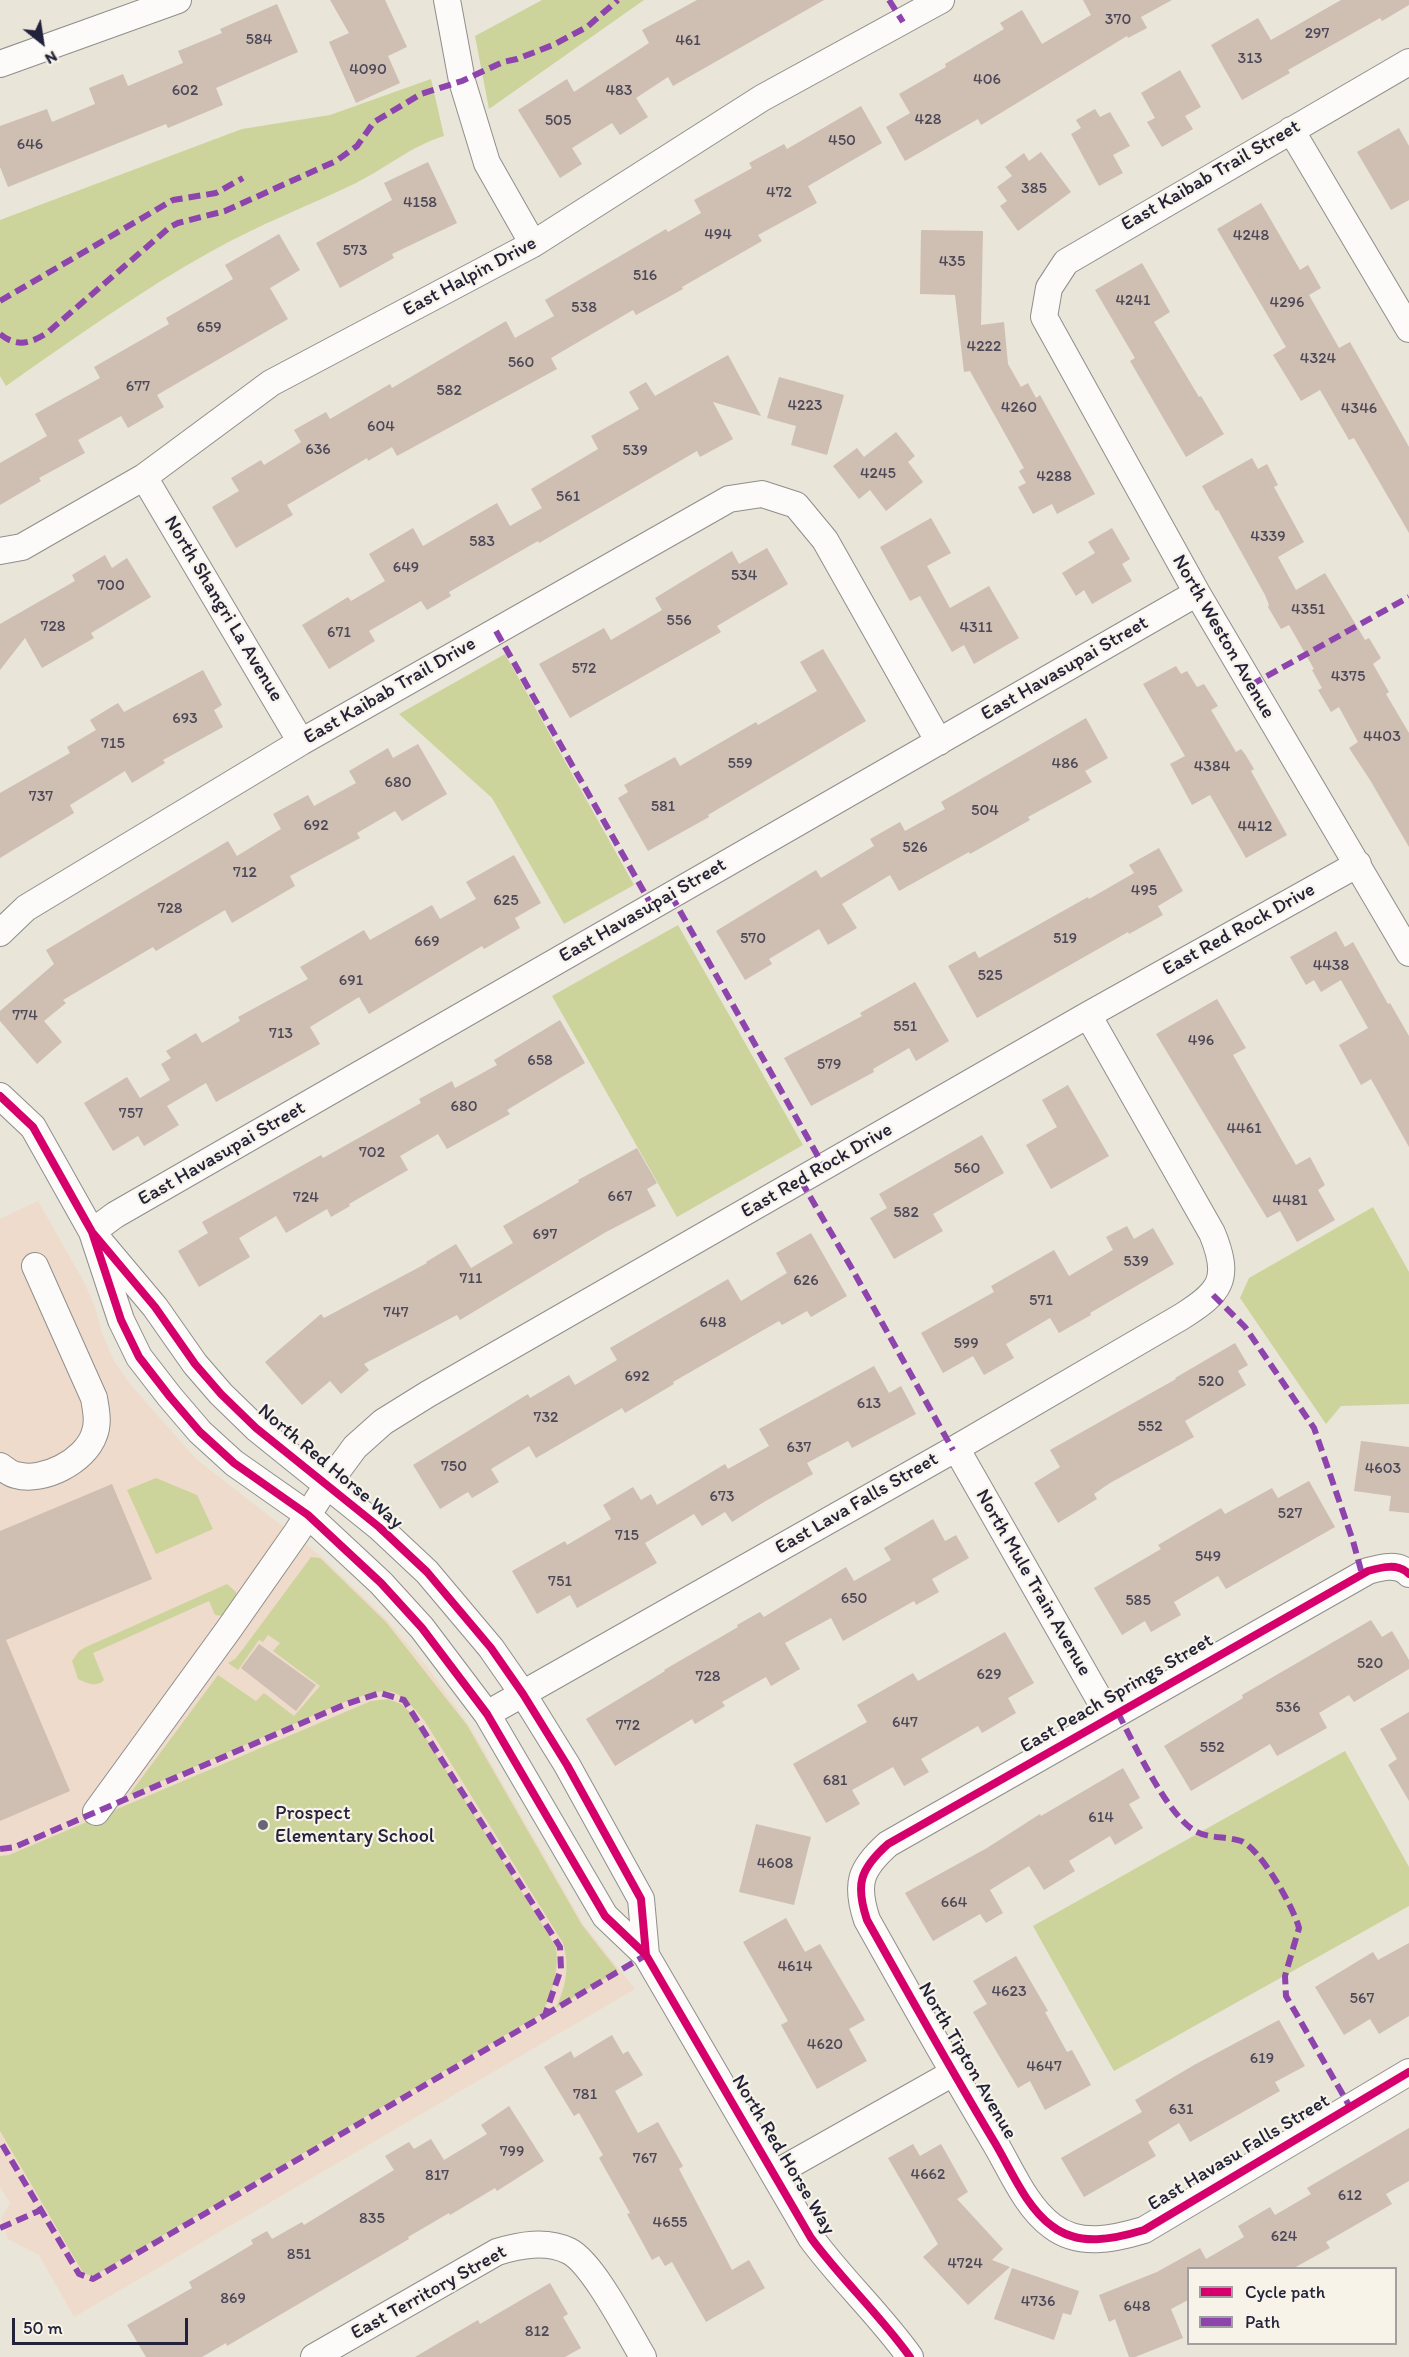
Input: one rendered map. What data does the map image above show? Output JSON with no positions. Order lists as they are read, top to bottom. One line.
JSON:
{"streets":{"street":["East Kaibab Trail Street","East Halpin Drive","North Shangri La Avenue","North Weston Avenue","East Havasupai Street","East Kaibab Trail Drive","East Red Rock Drive","North Red Horse Way","East Lava Falls Street","North Mule Train Avenue","East Peach Springs Street","North Tipton Avenue","East Havasu Falls Street","East Territory Street"]},"crossings":[["East Kaibab Trail Street","North Weston Avenue"],["East Halpin Drive","North Shangri La Avenue"],["North Shangri La Avenue","East Kaibab Trail Drive"],["North Weston Avenue","East Havasupai Street"],["North Weston Avenue","East Red Rock Drive"],["East Havasupai Street","East Kaibab Trail Drive"],["East Havasupai Street","North Red Horse Way"],["East Red Rock Drive","North Red Horse Way"],["East Red Rock Drive","East Lava Falls Street"],["North Red Horse Way","East Lava Falls Street"],["East Lava Falls Street","North Mule Train Avenue"],["North Mule Train Avenue","East Peach Springs Street"],["East Peach Springs Street","North Tipton Avenue"],["North Tipton Avenue","East Havasu Falls Street"]],"places":["Prospect Elementary School"],"house_numbers":["370","297","584","461","313","4090","406","602","483","428","505","450","646","385","472","4158","494","4248","573","435","516","4241","4296","538","659","4222","4324","560","677","582","4223","4260","4346","604","636","539","4245","4288","561","4339","583","649","534","700","4351","556","728","4311","671","572","4375","693","4403","715","559","486","4384","680","737","581","504","692","4412","526","712","495","625","728","570","519","669","4438","525","691","774","551","713","496","658","579","680","757","4461","702","560","667","724","4481","582","697","539","711","626","571","747","648","599","692","520","613","732","552","637","750","4603","673","527","715","549","751","650","585","520","629","728","536","647","772","552","681","614","4608","664","4614","4623","567","4620","619","4647","781","631","799","767","4662","817","612","835","4655","624","851","4724","869","4736","648","812"],"legend":["Cycle path","Path"],"scale_bar":"50 m","north":"bottom right"}
